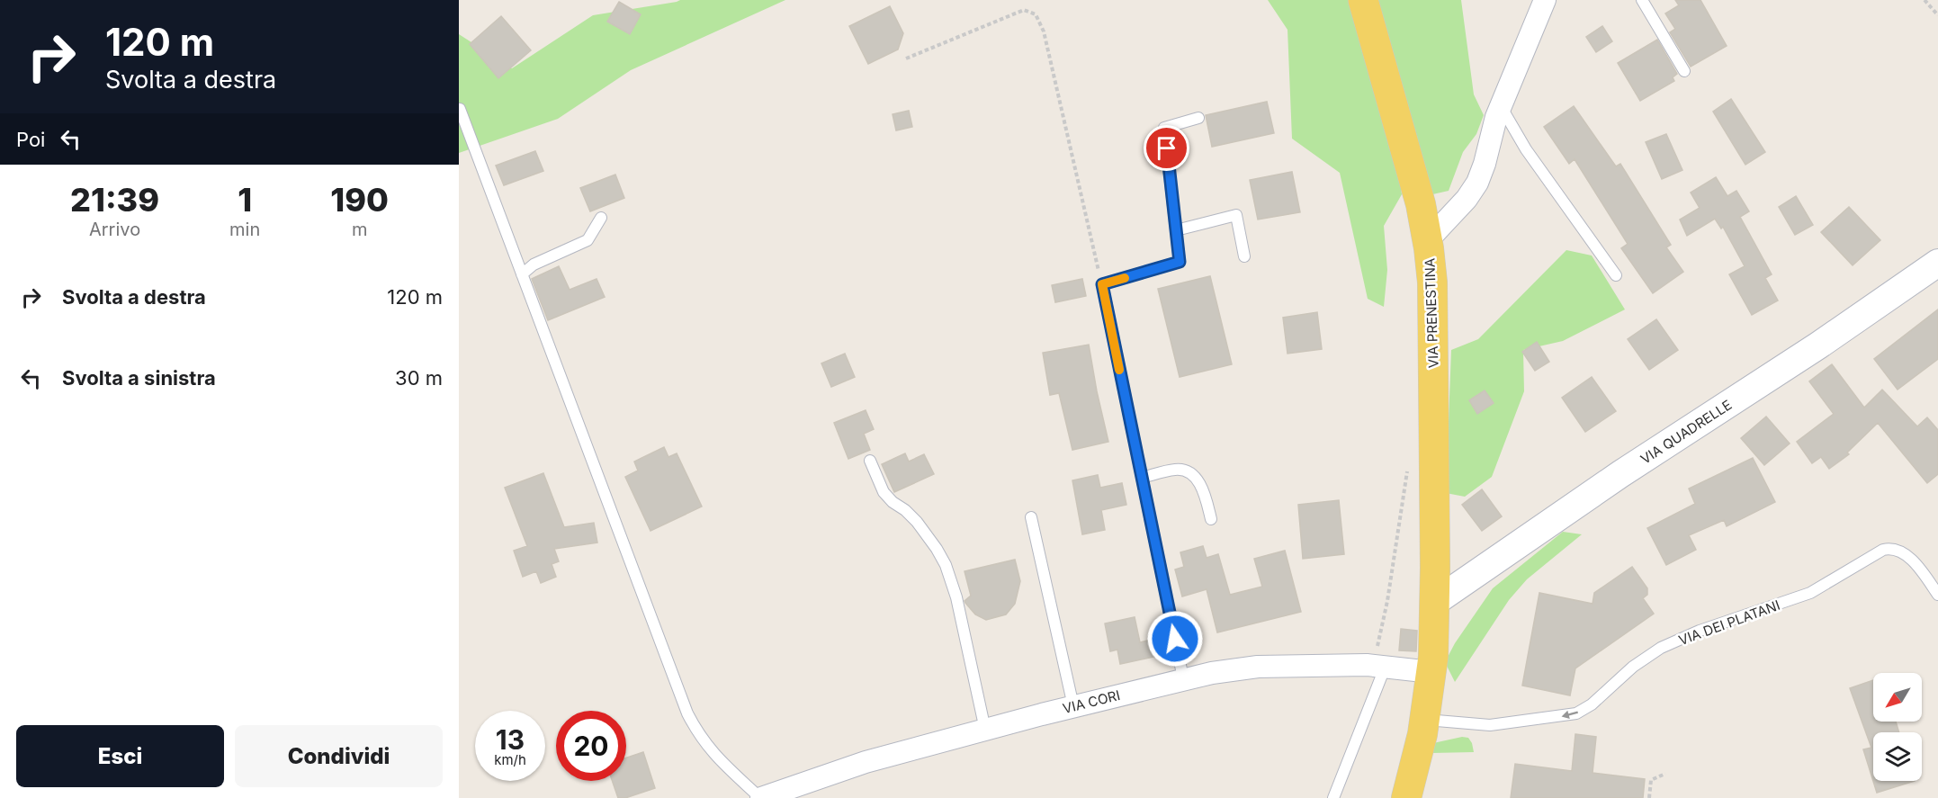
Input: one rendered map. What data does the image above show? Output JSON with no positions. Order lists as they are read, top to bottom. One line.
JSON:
{"streets":{"main road":["VIA PRENESTINA"],"street":["VIA QUADRELLE","VIA CORI"],"lane":["VIA DEI PLATANI"]},"crossings":[["VIA PRENESTINA","VIA QUADRELLE"],["VIA PRENESTINA","VIA DEI PLATANI"],["VIA PRENESTINA","VIA CORI"]],"one_way":["VIA DEI PLATANI"],"north":"bottom left","page":{"turn":["120 m","Svolta a destra"],"then":"Poi","eta":["21:39","Arrivo","1","min","190","m"],"list":[{"name":"Svolta a destra","value":"120 m"},{"name":"Svolta a sinistra","value":"30 m"}],"speed":"13 km/h","limit":"20","buttons":["Esci","Condividi"]}}
